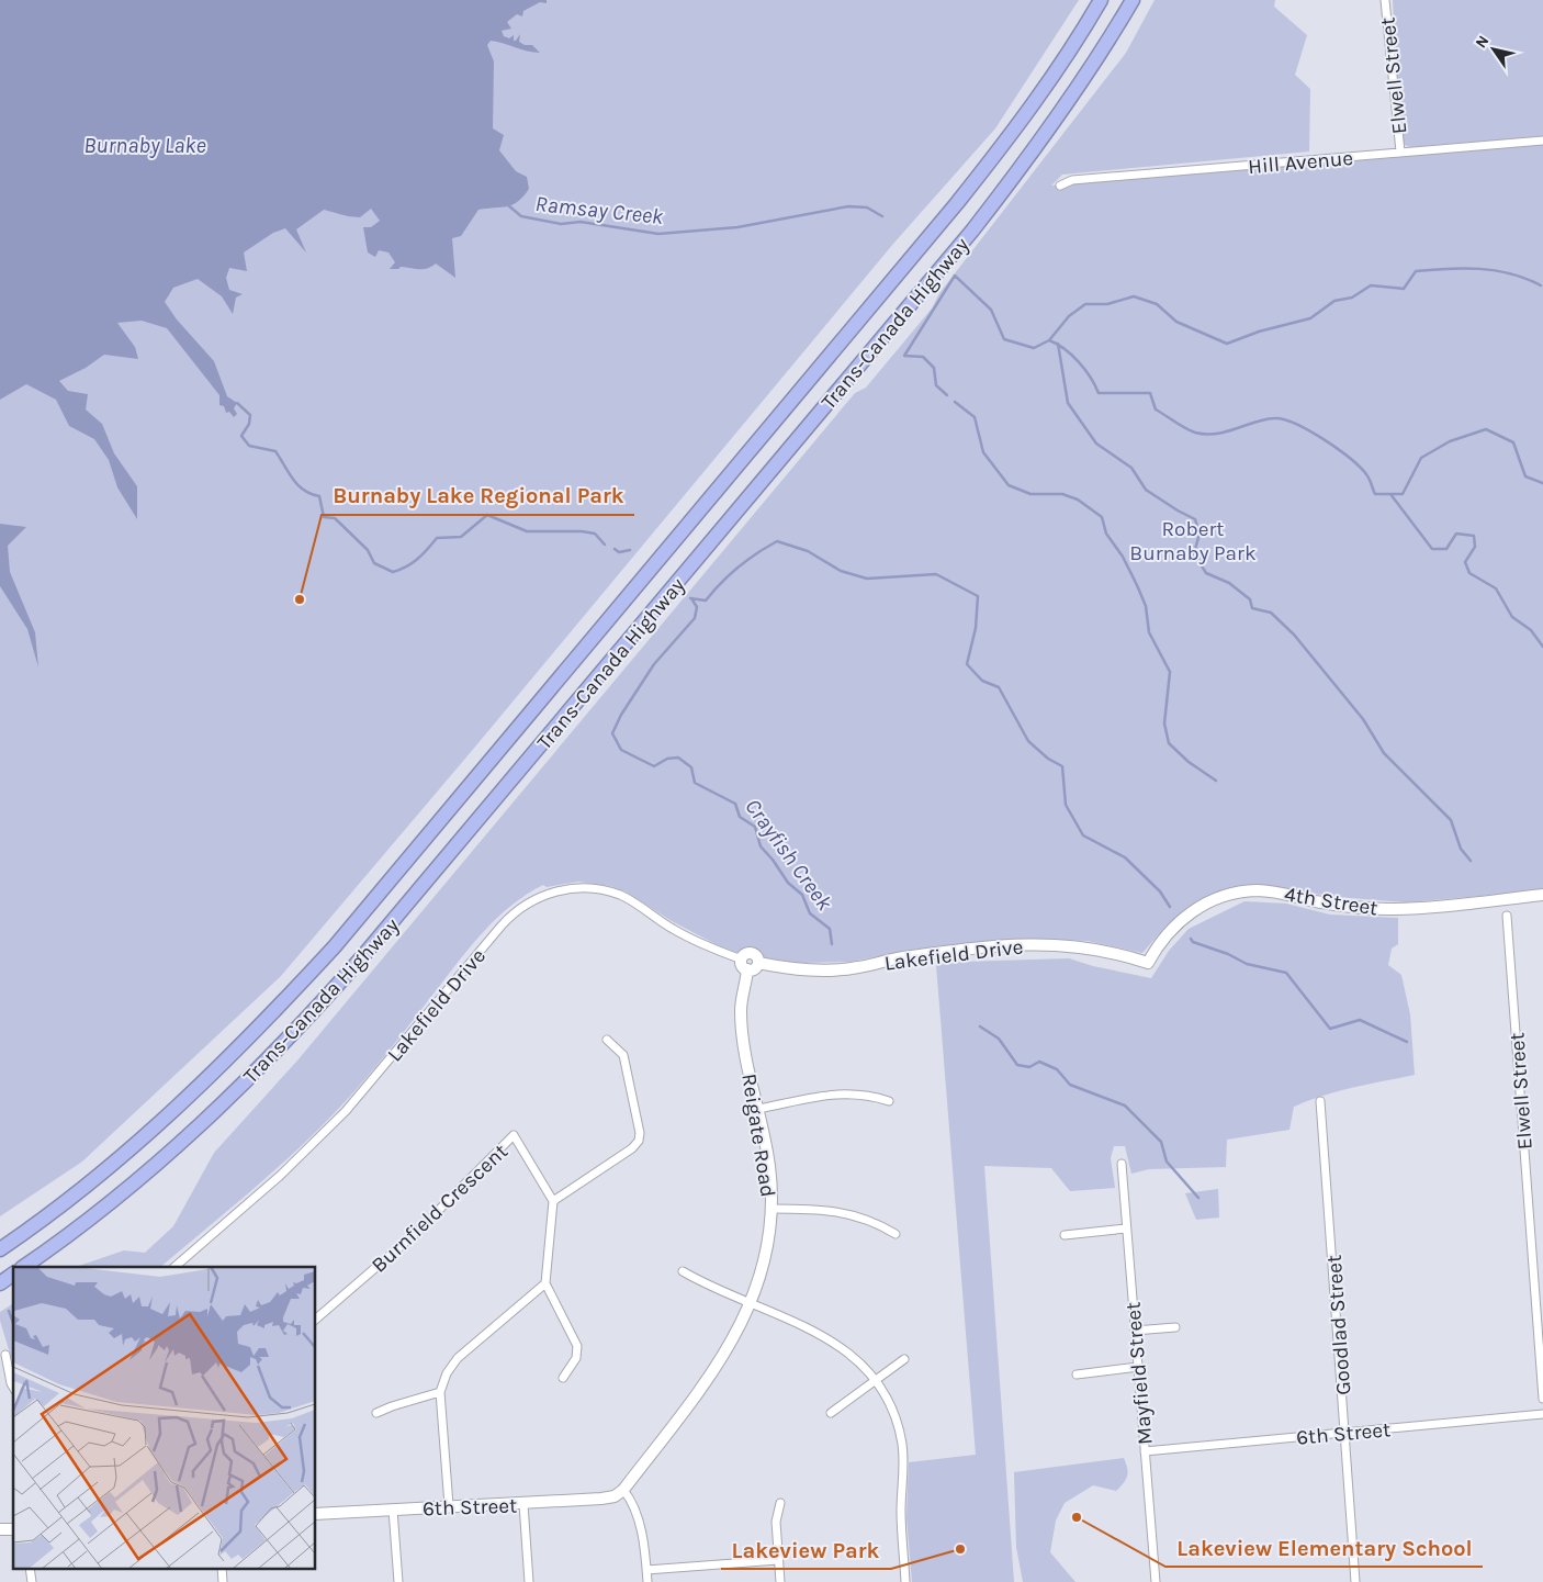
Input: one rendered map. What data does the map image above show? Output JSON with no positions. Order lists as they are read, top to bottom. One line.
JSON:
{"streets":{"highway":["Trans-Canada Highway"],"street":["Elwell Street","Hill Avenue","4th Street","Lakefield Drive","Reigate Road","Burnfield Crescent","Goodlad Street","Mayfield Street","6th Street"]},"crossings":[["Elwell Street","Hill Avenue"],["4th Street","Lakefield Drive"],["Lakefield Drive","Reigate Road"],["Reigate Road","6th Street"],["Goodlad Street","6th Street"],["Mayfield Street","6th Street"]],"water":["Burnaby Lake","Ramsay Creek","Crayfish Creek"],"parks":["Robert Burnaby Park"],"places":["Burnaby Lake Regional Park","Lakeview Elementary School","Lakeview Park"],"north":"top left"}
